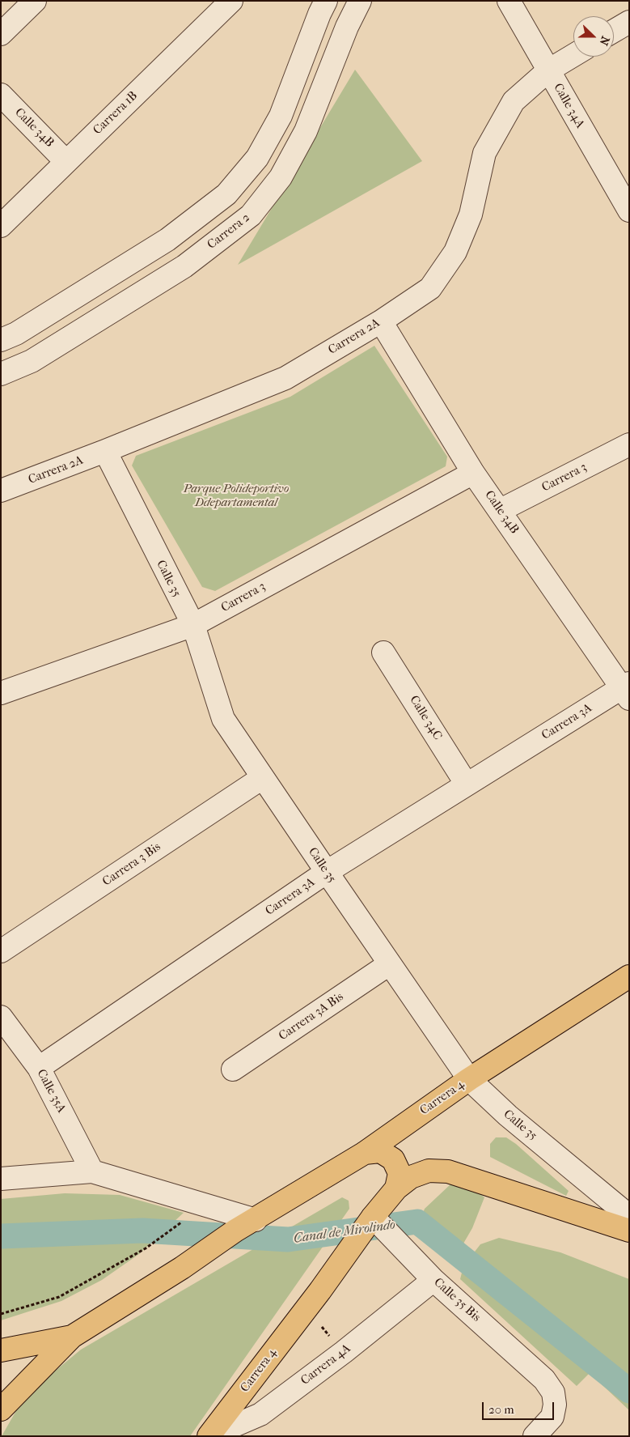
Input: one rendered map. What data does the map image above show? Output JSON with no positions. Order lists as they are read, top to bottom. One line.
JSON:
{"streets":{"main road":["Carrera 4"],"street":["Calle 34A","Carrera 1B","Calle 34B","Carrera 2","Carrera 2A","Carrera 3","Calle 35","Calle 34C","Carrera 3A","Carrera 3 Bis","Carrera 3A Bis","Calle 35A","Calle 35 Bis","Carrera 4A"]},"crossings":[["Calle 34A","Carrera 2A"],["Carrera 1B","Calle 34B"],["Calle 34B","Carrera 2A"],["Calle 34B","Carrera 3"],["Calle 34B","Carrera 3A"],["Carrera 2A","Calle 35"],["Carrera 3","Calle 35"],["Calle 35","Carrera 3A"],["Calle 35","Carrera 3 Bis"],["Calle 35","Carrera 3A Bis"],["Calle 35","Carrera 4"],["Calle 34C","Carrera 3A"],["Carrera 3A","Calle 35A"],["Carrera 4","Calle 35 Bis"],["Carrera 4","Carrera 4A"],["Calle 35 Bis","Carrera 4A"]],"water":["Canal de Mirolindo"],"parks":["Parque Polideportivo Ddepartamental"],"scale_bar":"20 m","north":"right"}
